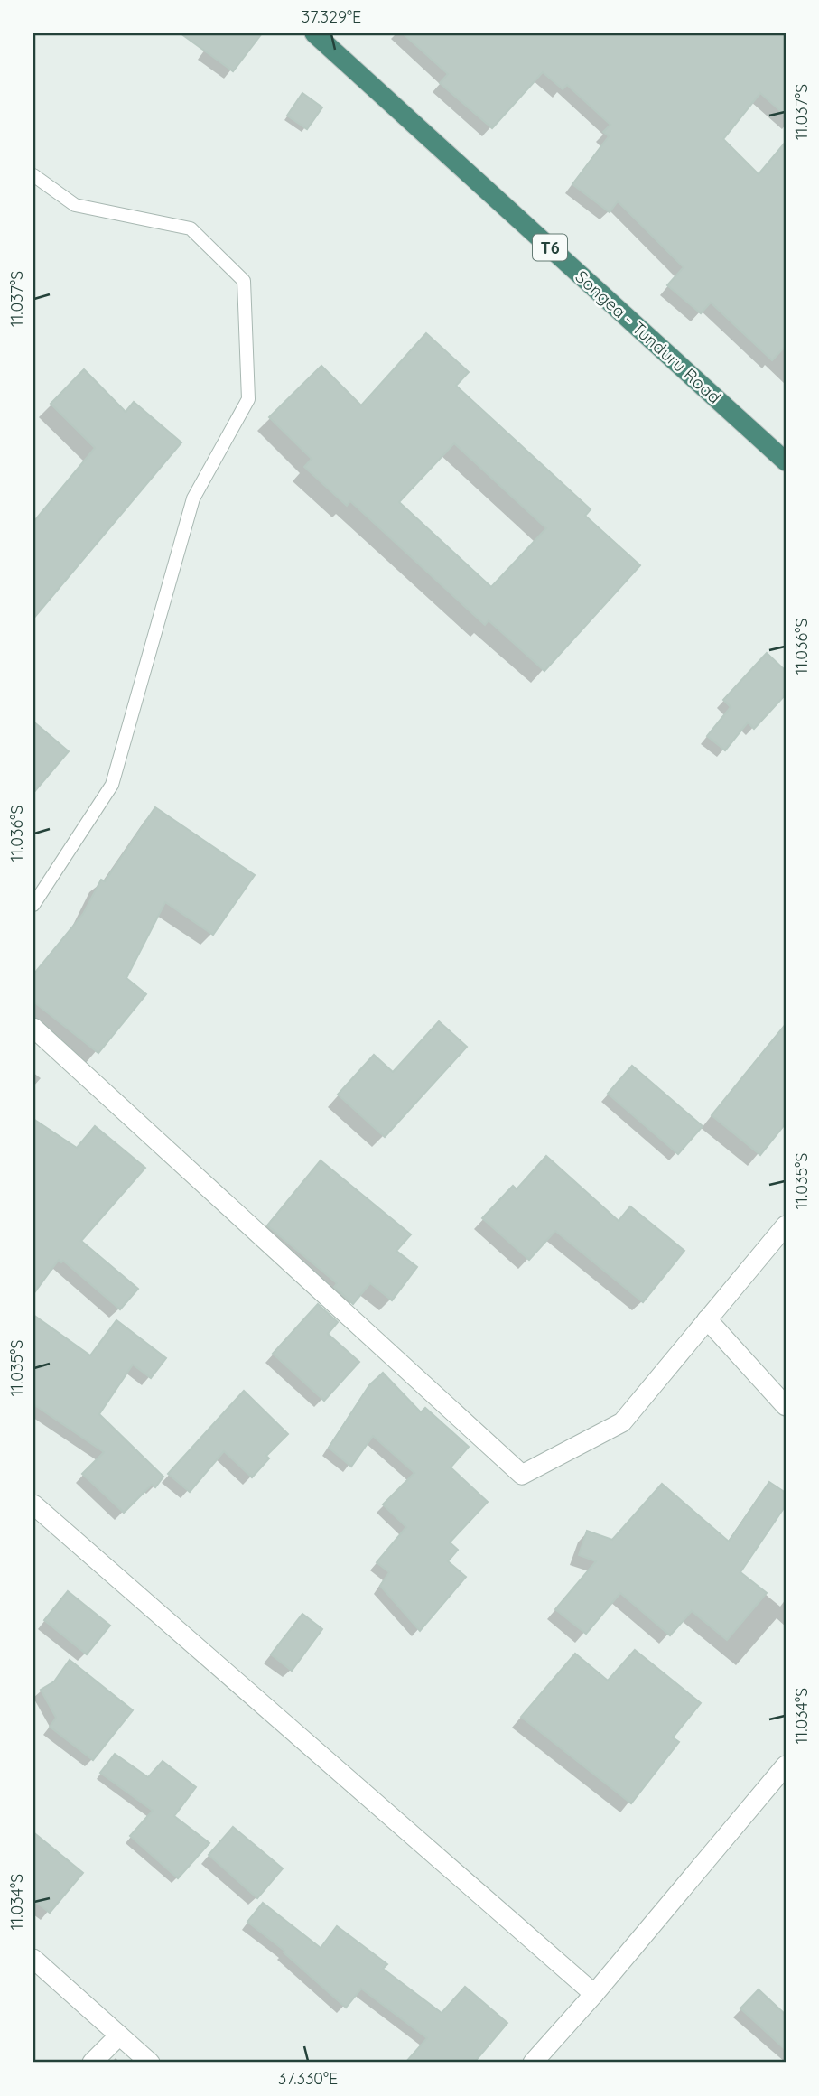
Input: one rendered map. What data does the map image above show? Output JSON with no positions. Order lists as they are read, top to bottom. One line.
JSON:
{"streets":{"highway":["T6","Songea - Tunduru Road"]},"coordinates":["37.329°E","11.037°S","11.036°S","11.035°S","11.034°S","37.330°E"]}
